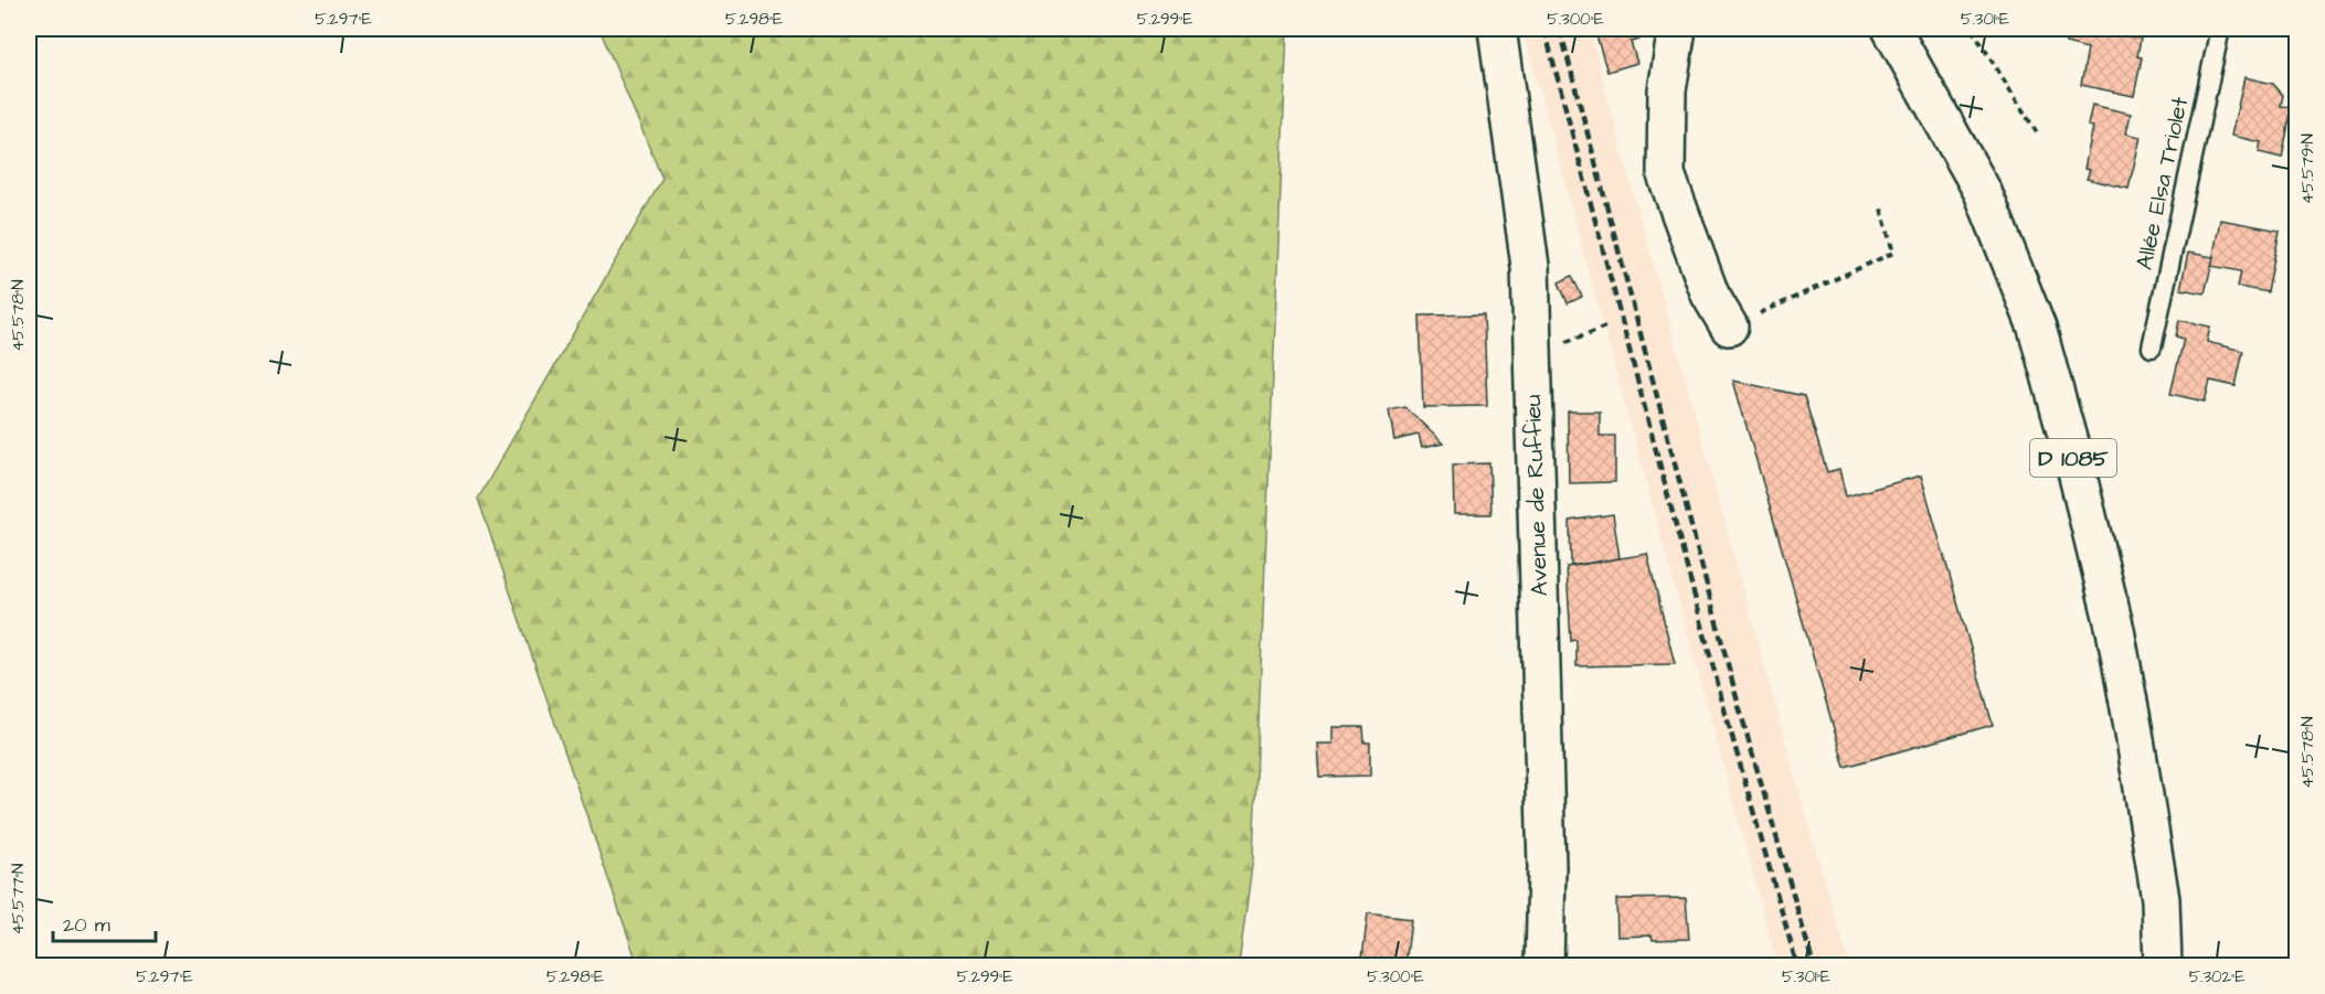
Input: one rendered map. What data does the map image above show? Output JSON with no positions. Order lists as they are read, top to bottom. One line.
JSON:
{"streets":{"street":["D 1085","Avenue de Ruffieu"],"lane":["Allée Elsa Triolet"]},"scale_bar":"20 m","coordinates":["5.297°E","5.298°E","5.299°E","5.300°E","5.301°E","45.579°N","45.578°N","45.577°N","5.302°E"]}
